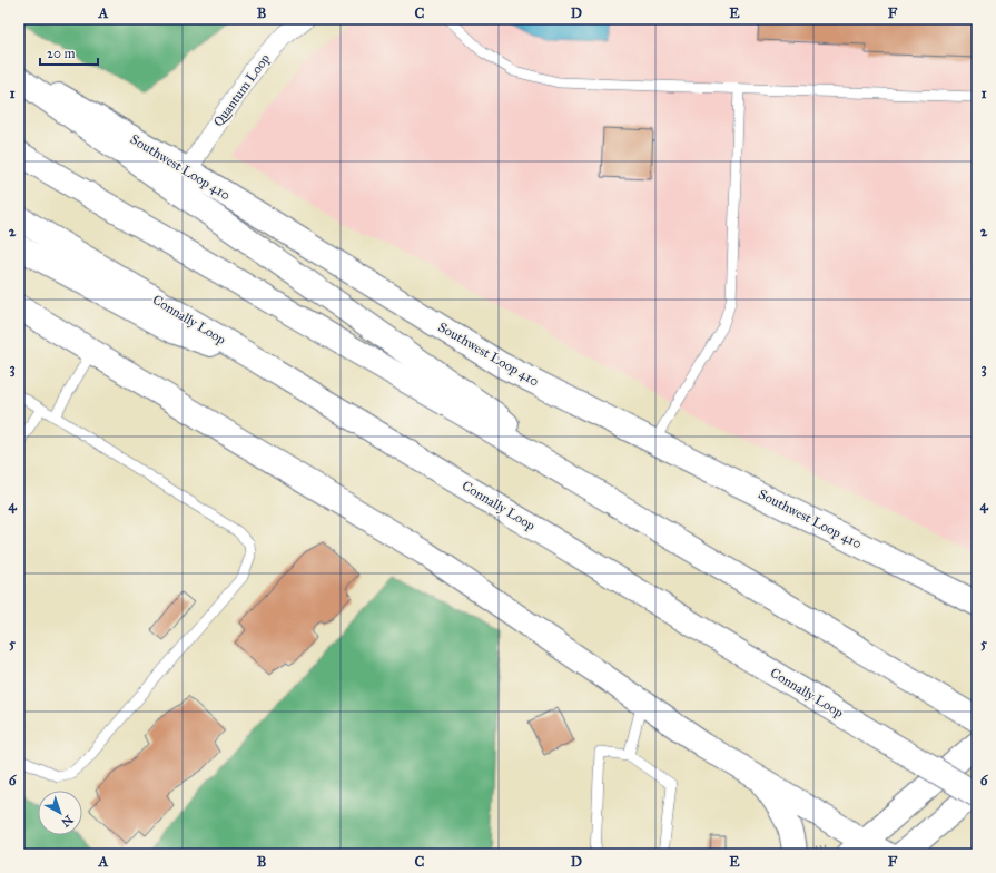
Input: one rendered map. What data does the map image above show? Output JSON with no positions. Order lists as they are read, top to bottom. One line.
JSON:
{"streets":{"main road":["Southwest Loop 410","Connally Loop"],"street":["Quantum Loop"]},"crossings":[["Quantum Loop","Southwest Loop 410"]],"scale_bar":"20 m","north":"bottom right","grid":{"columns":["A","B","C","D","E","F"],"rows":["1","2","3","4","5","6"]}}
